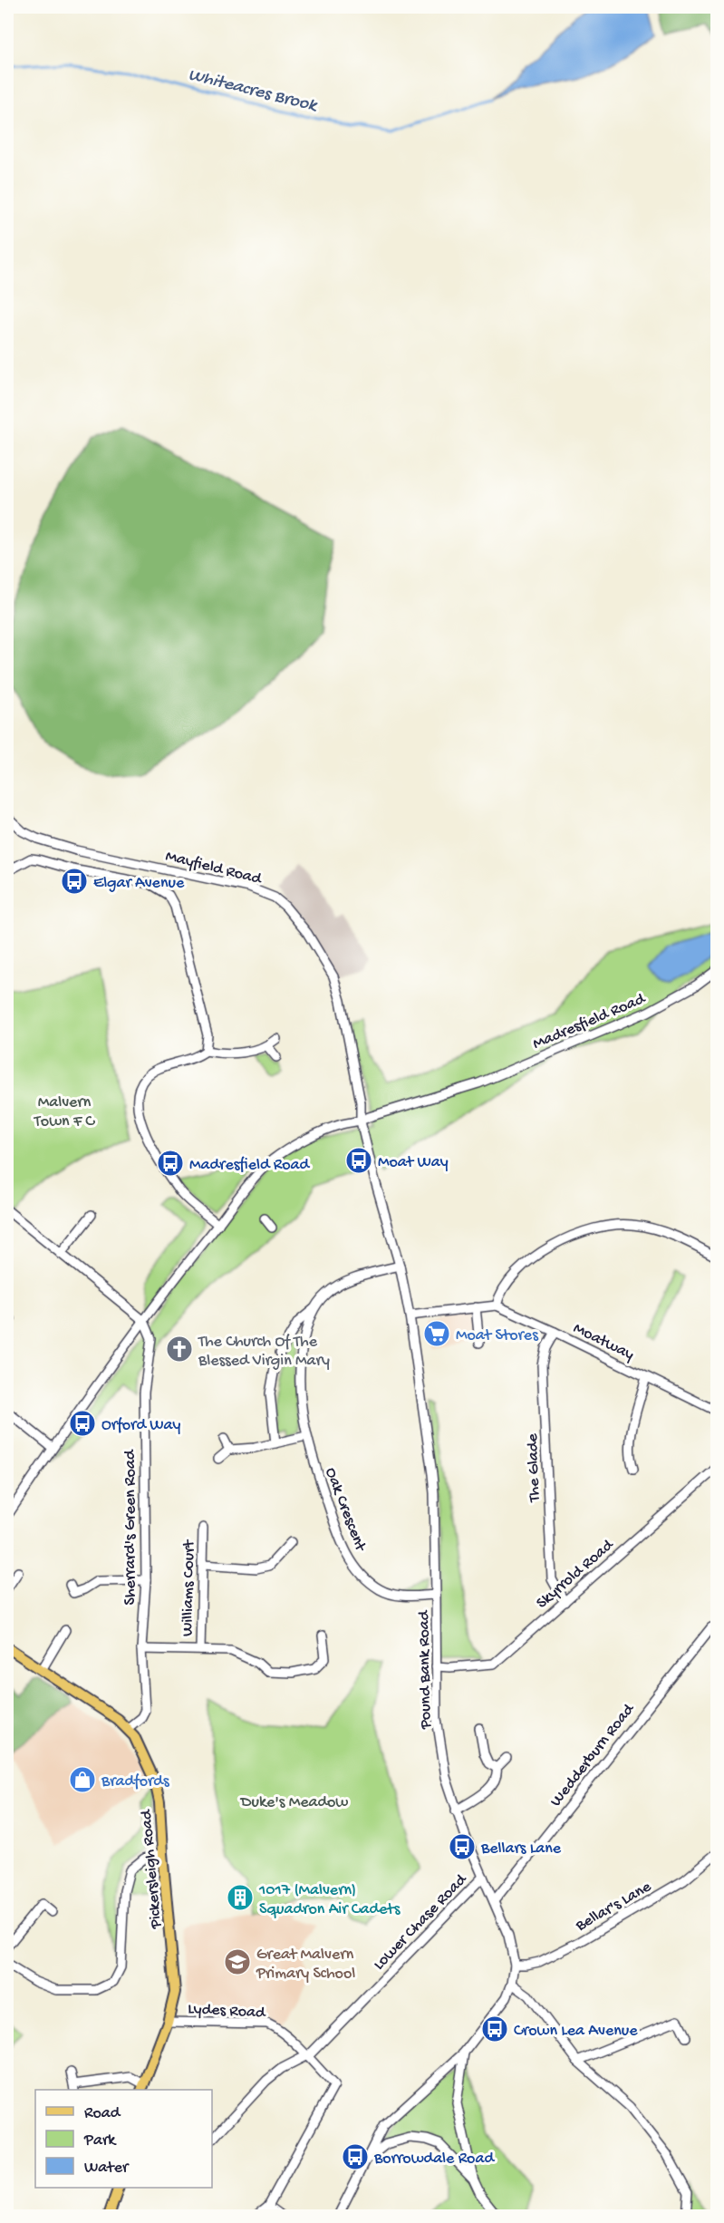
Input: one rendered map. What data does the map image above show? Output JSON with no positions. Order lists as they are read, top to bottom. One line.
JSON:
{"streets":{"main road":["Pickersleigh Road"],"street":["Mayfield Road","Madresfield Road","Moatway","The Glade","Oak Crescent","Sherrard's Green Road","Skyrrold Road","Williams Court","Pound Bank Road","Wedderburn Road","Bellar's Lane","Lower Chase Road","Lydes Road"]},"crossings":[["Mayfield Road","Madresfield Road"],["Mayfield Road","Pound Bank Road"],["Madresfield Road","Sherrard's Green Road"],["Madresfield Road","Pound Bank Road"],["Moatway","The Glade"],["Moatway","Pound Bank Road"],["The Glade","Skyrrold Road"],["Oak Crescent","Pound Bank Road"],["Sherrard's Green Road","Pickersleigh Road"],["Skyrrold Road","Pound Bank Road"],["Pound Bank Road","Wedderburn Road"],["Pound Bank Road","Bellar's Lane"],["Pound Bank Road","Lower Chase Road"],["Pickersleigh Road","Lydes Road"],["Lower Chase Road","Lydes Road"]],"water":["Whiteacres Brook"],"parks":["Malvern Town F C","Duke's Meadow"],"places":{"bus stop":["Elgar Avenue","Moat Way","Madresfield Road","Orford Way","Bellars Lane","Crown Lea Avenue","Borrowdale Road"],"supermarket":["Moat Stores"],"church":["The Church Of The Blessed Virgin Mary"],"shop":["Bradfords"],"building":["1017 (Malvern) Squadron Air Cadets"],"school or university":["Great Malvern Primary School"]},"legend":["Road","Park","Water"]}
